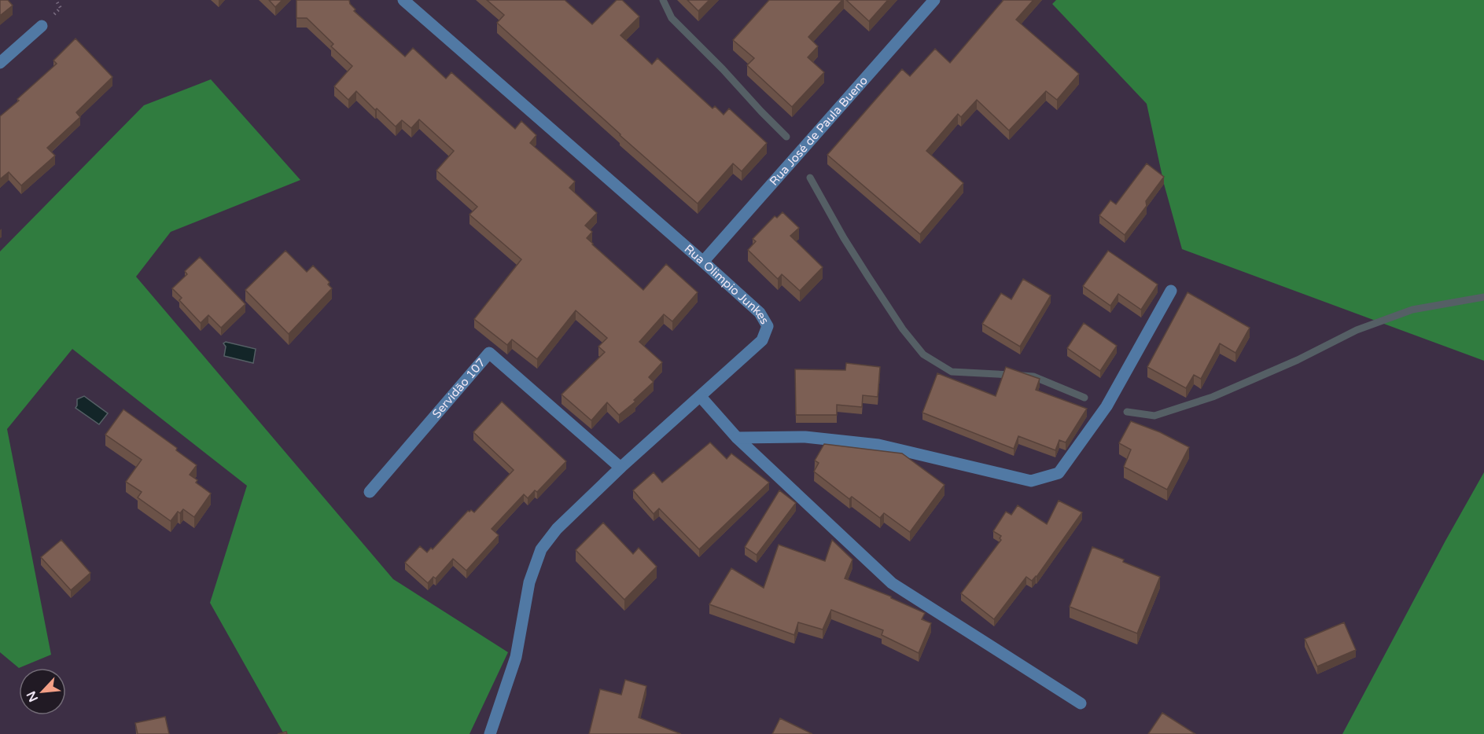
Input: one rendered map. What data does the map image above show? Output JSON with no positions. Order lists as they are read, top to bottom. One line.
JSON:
{"streets":{"street":["Rua José de Paula Bueno","Rua Olimpio Junkes","Servidão 107"]},"crossings":[["Rua José de Paula Bueno","Rua Olimpio Junkes"],["Rua Olimpio Junkes","Servidão 107"]],"north":"bottom left"}
